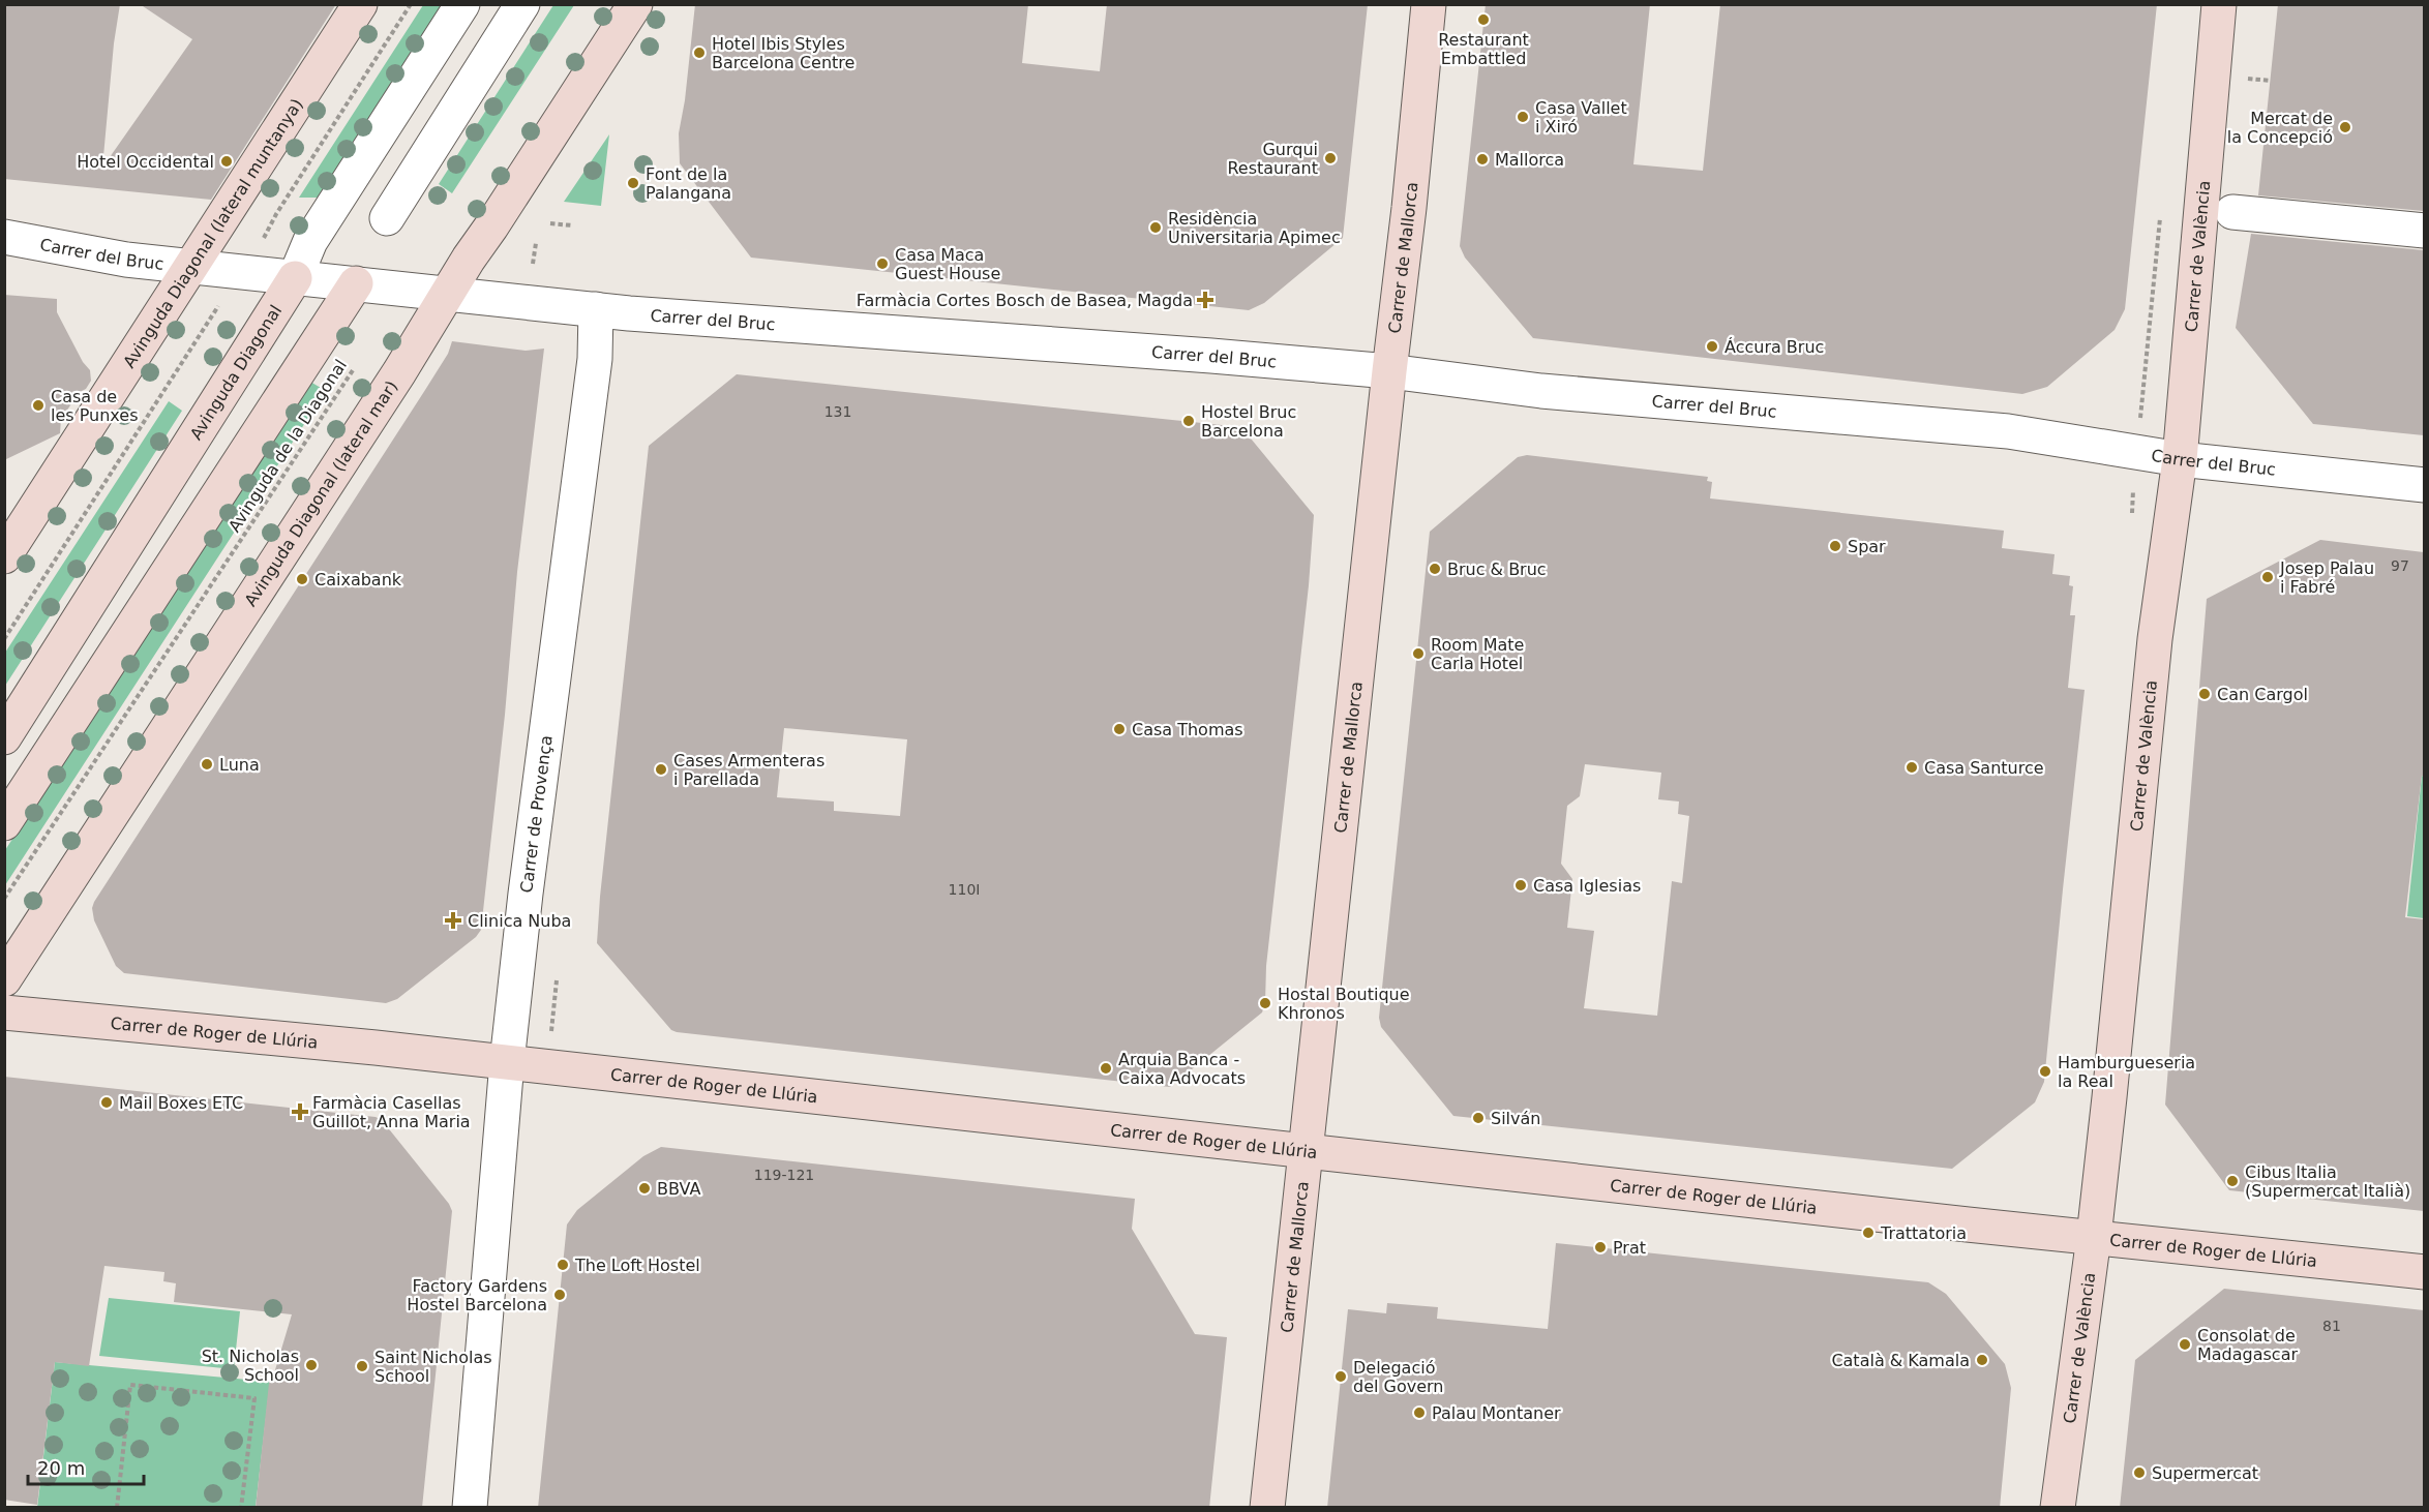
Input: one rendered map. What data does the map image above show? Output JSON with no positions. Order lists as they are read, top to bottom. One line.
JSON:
{"streets":{"street":["Avinguda Diagonal (lateral muntanya)","Carrer del Bruc","Carrer de Mallorca","Carrer de València","Avinguda Diagonal","Avinguda Diagonal (lateral mar)","Carrer de Provença","Carrer de Roger de Llúria"],"path":["Avinguda de la Diagonal"]},"crossings":[["Avinguda Diagonal (lateral muntanya)","Carrer del Bruc"],["Carrer del Bruc","Carrer de Mallorca"],["Carrer del Bruc","Carrer de València"],["Carrer del Bruc","Avinguda Diagonal"],["Carrer del Bruc","Avinguda Diagonal (lateral mar)"],["Carrer del Bruc","Carrer de Provença"],["Carrer de Mallorca","Carrer de Roger de Llúria"],["Carrer de València","Carrer de Roger de Llúria"],["Carrer de Provença","Carrer de Roger de Llúria"]],"places":{"other":["Restaurant Embattled","Hotel Ibis Styles Barcelona Centre","Casa Vallet i Xiró","Mercat de la Concepció","Gurqui Restaurant","Mallorca","Hotel Occidental","Font de la Palangana","Residència Universitaria Apimec","Casa Maca Guest House","Áccura Bruc","Casa de les Punxes","Hostel Bruc Barcelona","Spar","Bruc & Bruc","Josep Palau i Fabré","Caixabank","Room Mate Carla Hotel","Can Cargol","Casa Thomas","Luna","Casa Santurce","Cases Armenteras i Parellada","Casa Iglesias","Hostal Boutique Khronos","Arquia Banca - Caixa Advocats","Hamburgueseria la Real","Mail Boxes ETC","Silván","Cibus Italia (Supermercat Italià)","BBVA","Trattatoria","Prat","The Loft Hostel","Factory Gardens Hostel Barcelona","Consolat de Madagascar","Català & Kamala","St. Nicholas School","Saint Nicholas School","Delegació del Govern","Palau Montaner","Supermercat"],"health":["Farmàcia Cortes Bosch de Basea, Magda","Clinica Nuba","Farmàcia Casellas Guillot, Anna Maria"]},"house_numbers":["131","97","110I","119-121","81"],"scale_bar":"20 m"}
